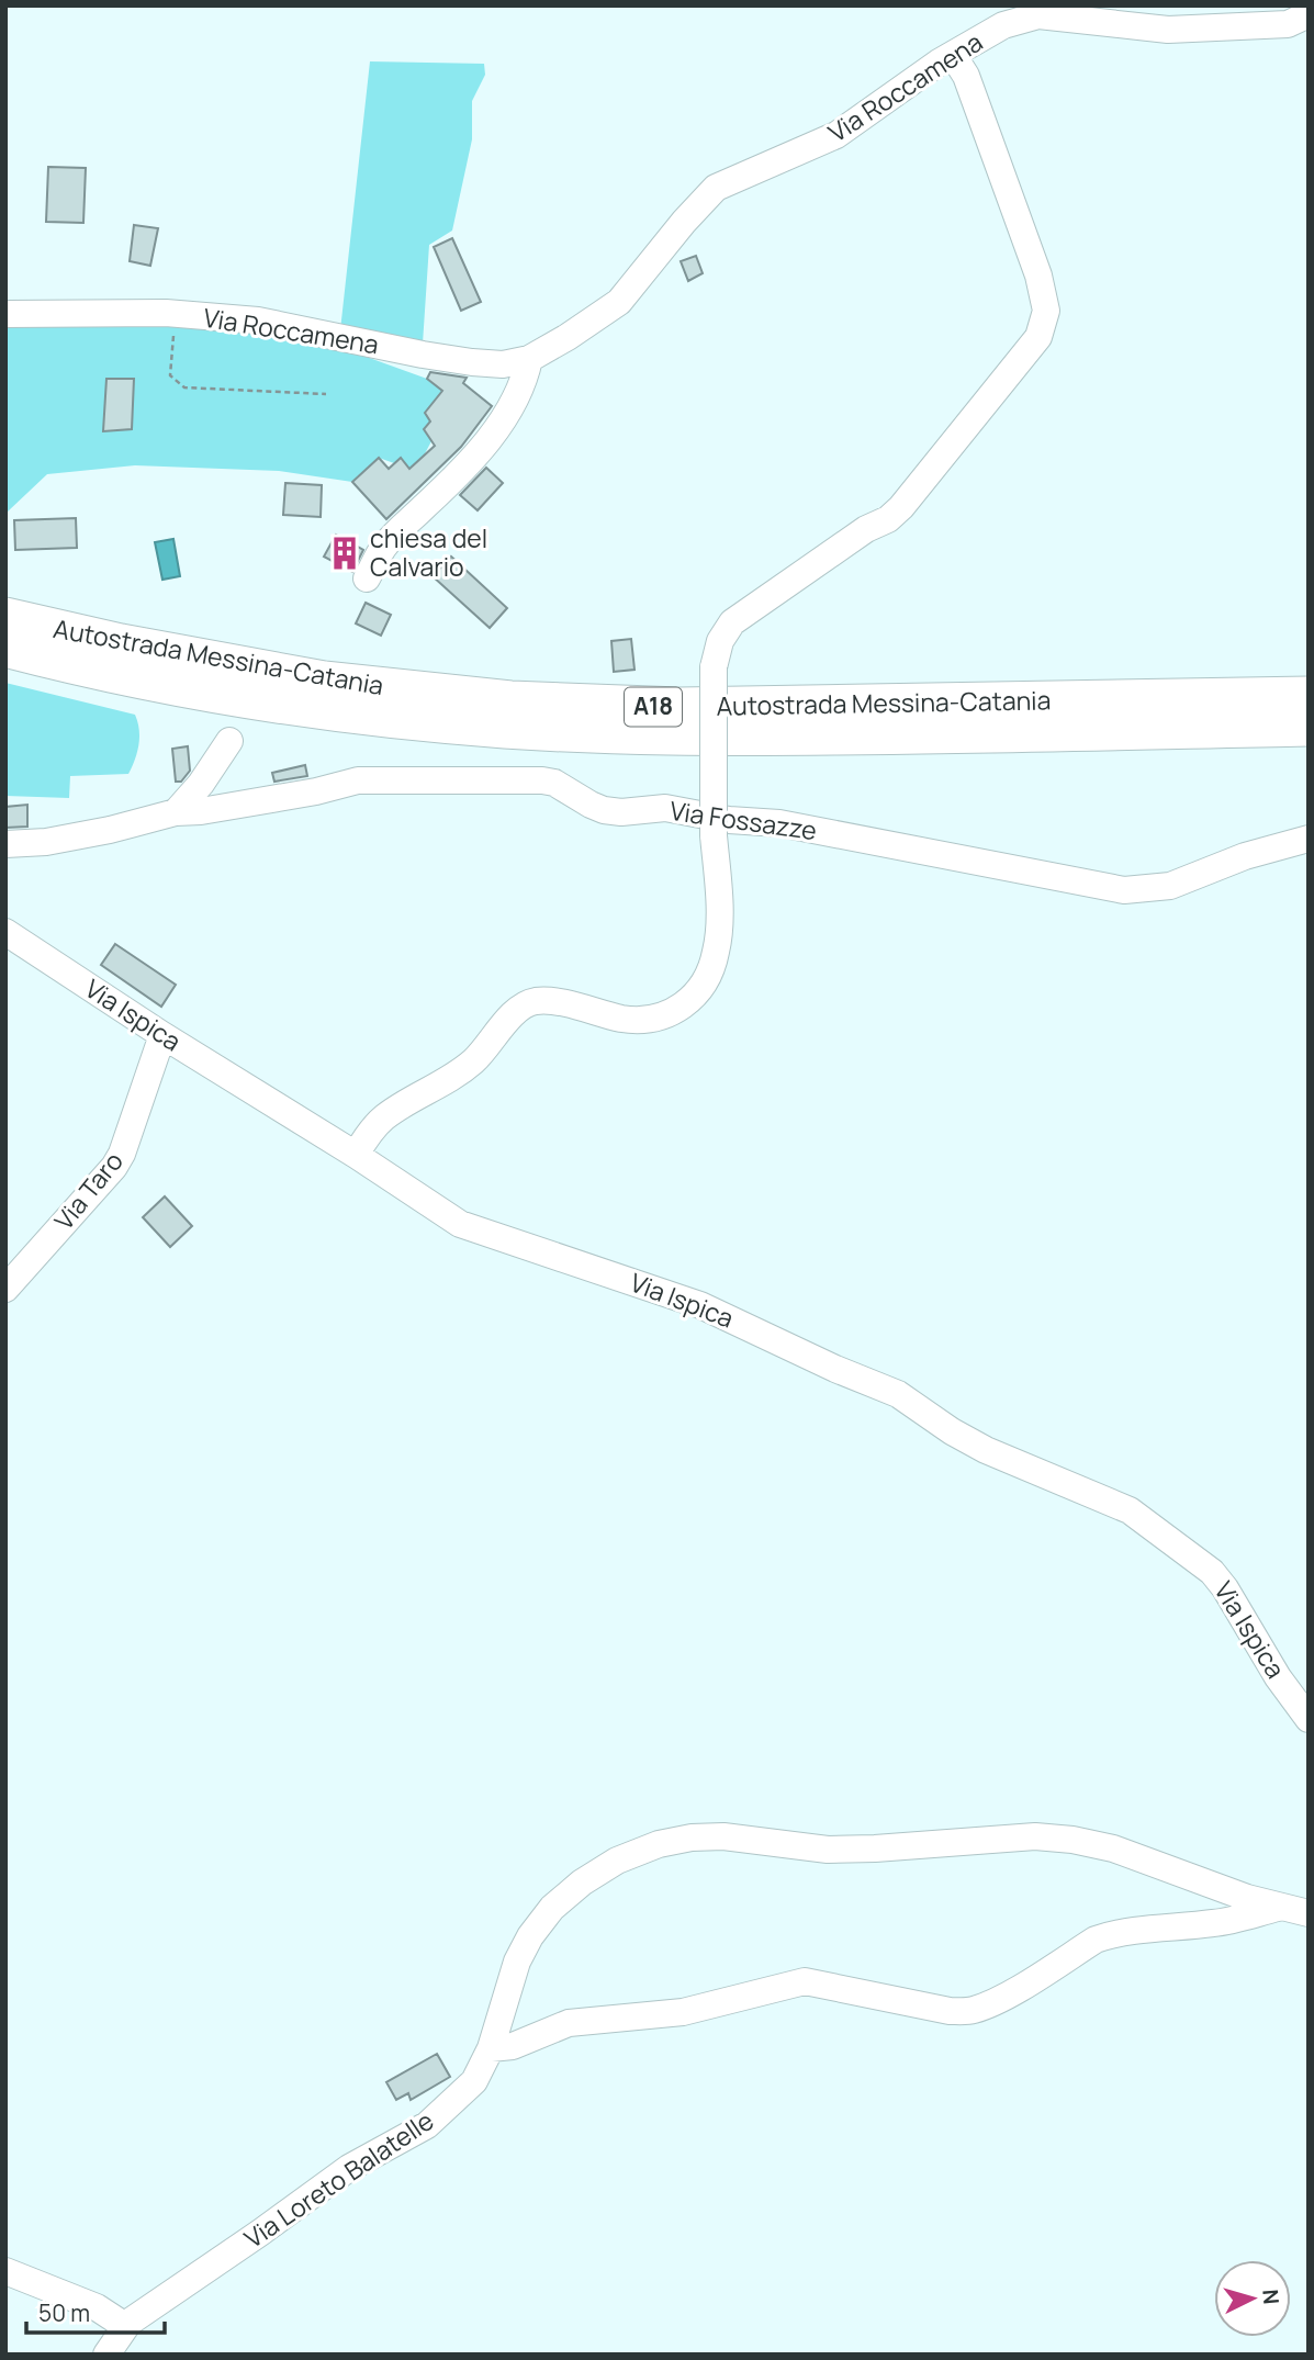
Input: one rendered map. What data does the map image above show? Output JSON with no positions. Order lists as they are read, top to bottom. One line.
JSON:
{"streets":{"highway":["Autostrada Messina-Catania","A18"],"street":["Via Roccamena","Via Fossazze","Via Ispica","Via Taro","Via Loreto Balatelle"]},"crossings":[["Via Ispica","Via Taro"]],"places":{"building":["chiesa del Calvario"]},"scale_bar":"50 m","north":"right"}
